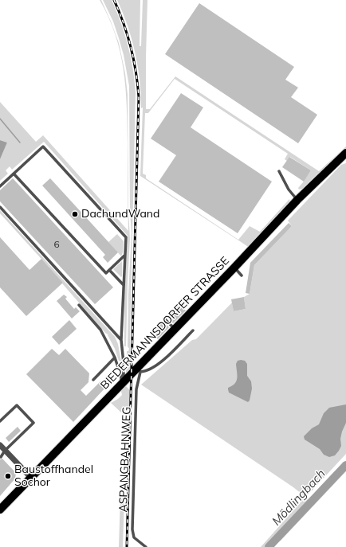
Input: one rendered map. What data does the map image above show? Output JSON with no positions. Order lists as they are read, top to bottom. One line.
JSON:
{"streets":{"main road":["BIEDERMANNSDORFER STRASSE"],"lane":["ASPANGBAHNWEG"]},"crossings":[["BIEDERMANNSDORFER STRASSE","ASPANGBAHNWEG"]],"water":["Mödlingbach"],"places":["DachundWand","Baustoffhandel Sochor"],"house_numbers":["6"]}
